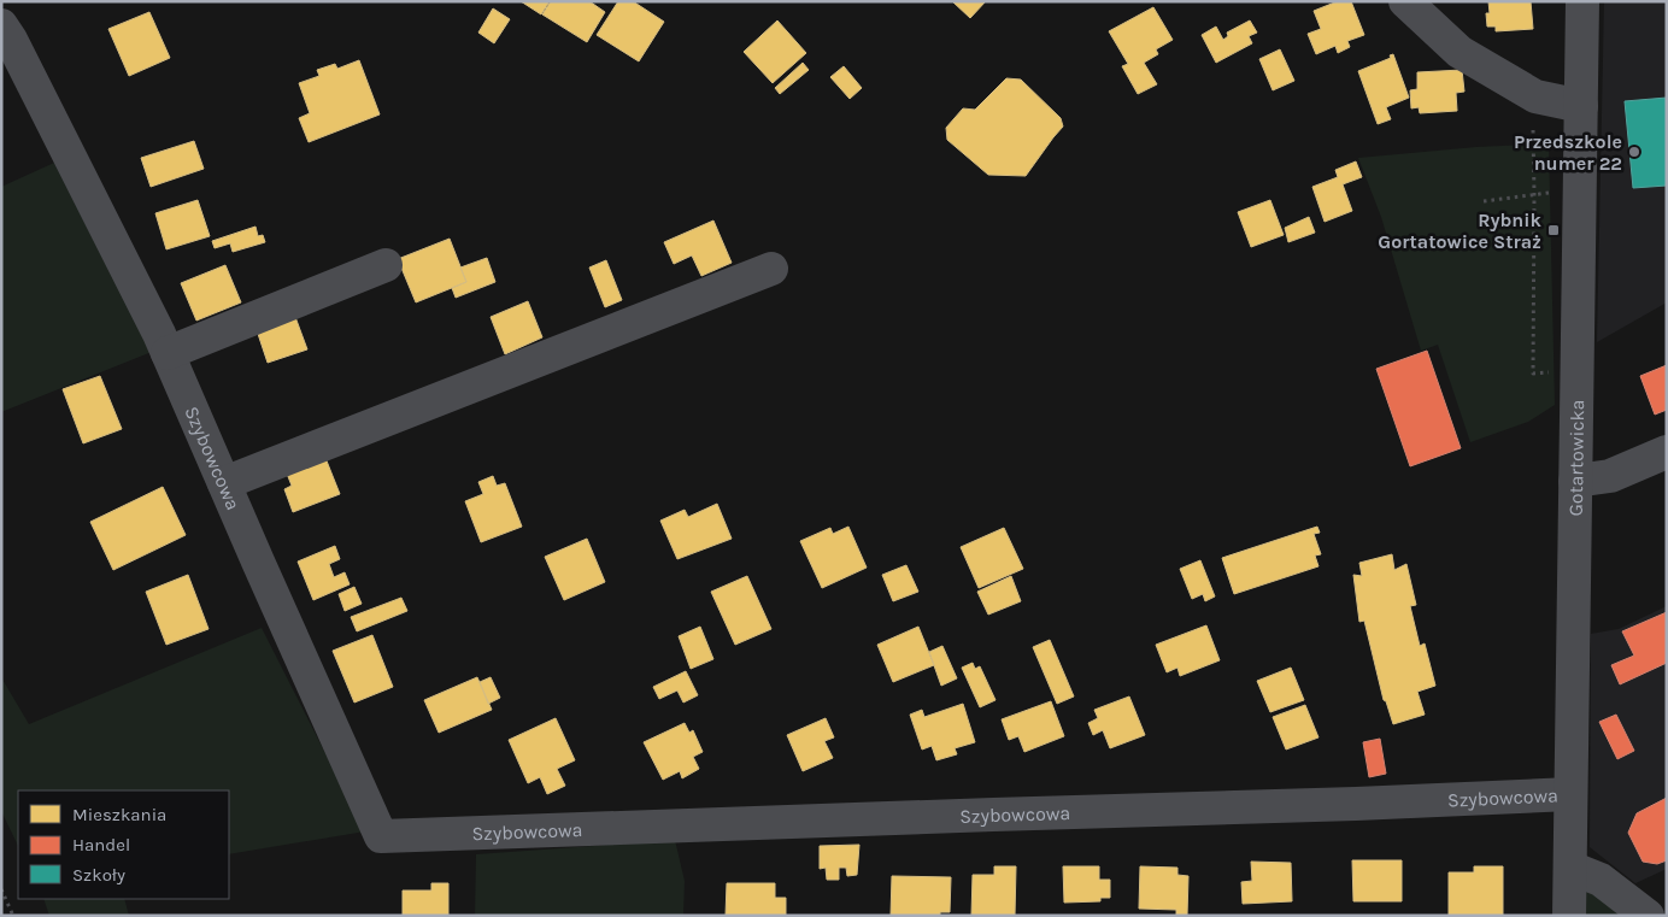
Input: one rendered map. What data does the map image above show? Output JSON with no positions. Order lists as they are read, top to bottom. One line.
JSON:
{"streets":{"street":["Szybowcowa","Gotartowicka"]},"crossings":[["Szybowcowa","Gotartowicka"]],"places":{"other":["Przedszkole numer 22"],"transit":["Rybnik Gortatowice Straż"]},"legend":["Mieszkania","Handel","Szkoły"]}
